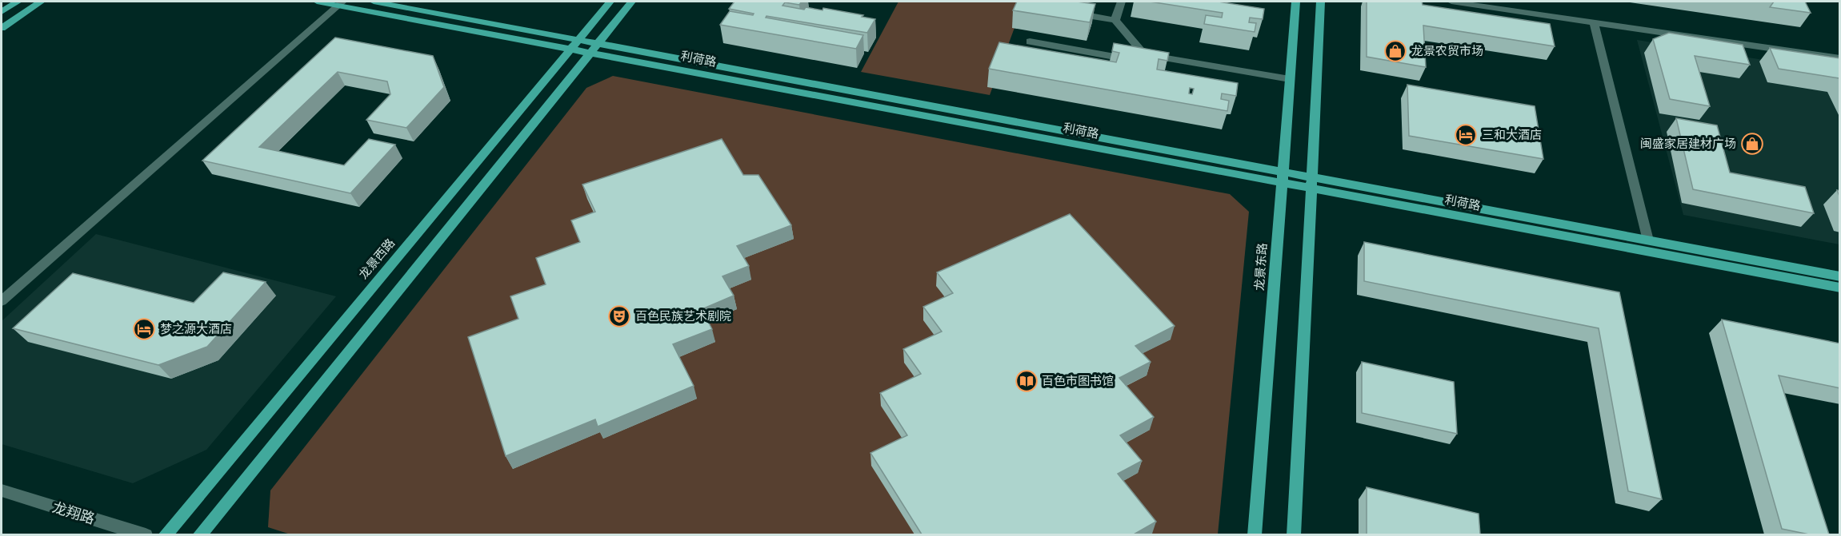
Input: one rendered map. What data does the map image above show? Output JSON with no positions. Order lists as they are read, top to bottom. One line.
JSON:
{"streets":{"main road":["利荷路","龙景西路","龙景东路"],"street":["龙翔路"]},"crossings":[["利荷路","龙景西路"],["利荷路","龙景东路"]],"places":{"shop":["龙景农贸市场","闽盛家居建材广场"],"hotel":["三和大酒店","梦之源大酒店"],"theatre":["百色民族艺术剧院"],"library":["百色市图书馆"]}}
